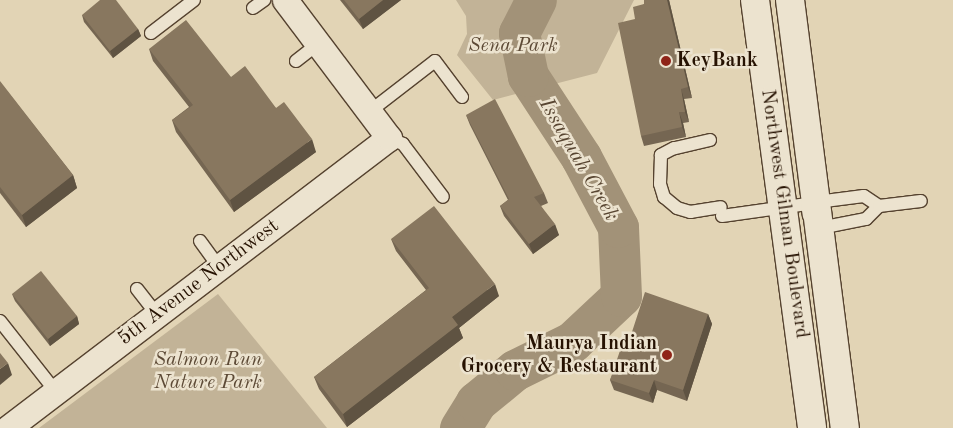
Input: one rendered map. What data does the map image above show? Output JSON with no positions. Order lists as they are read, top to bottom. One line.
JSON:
{"streets":{"street":["Northwest Gilman Boulevard","5th Avenue Northwest"]},"water":["Issaquah Creek"],"parks":["Sena Park","Salmon Run Nature Park"],"places":["KeyBank","Maurya Indian Grocery & Restaurant"]}
